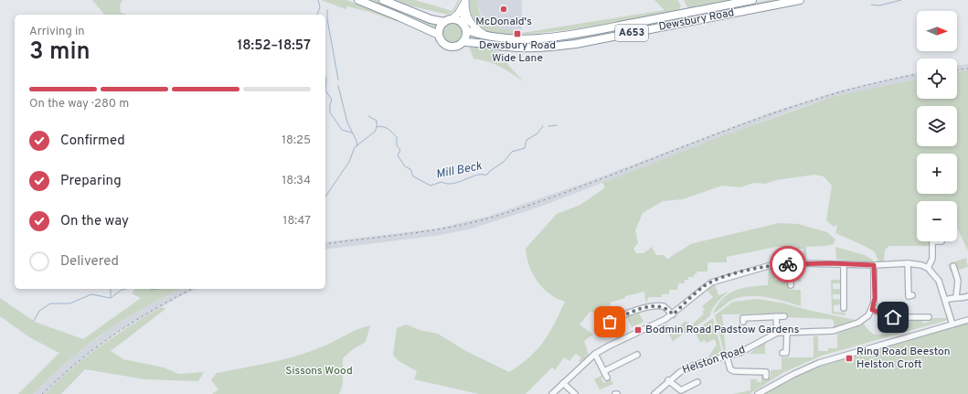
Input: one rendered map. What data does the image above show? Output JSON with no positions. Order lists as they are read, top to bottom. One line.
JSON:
{"streets":{"highway":["Dewsbury Road","A653"],"street":["Helston Road"]},"water":["Mill Beck"],"parks":["Sissons Wood"],"places":{"other":["McDonald's"],"transit":["Dewsbury Road Wide Lane","Bodmin Road Padstow Gardens","Ring Road Beeston Helston Croft"]},"north":"right","page":{"map_buttons":["+","−"],"heading":["3 min","Arriving in","18:52–18:57"],"bar":"On the way · 280 m","list":[["Confirmed","18:25"],["Preparing","18:34"],["On the way","18:47"],"Delivered"]}}
